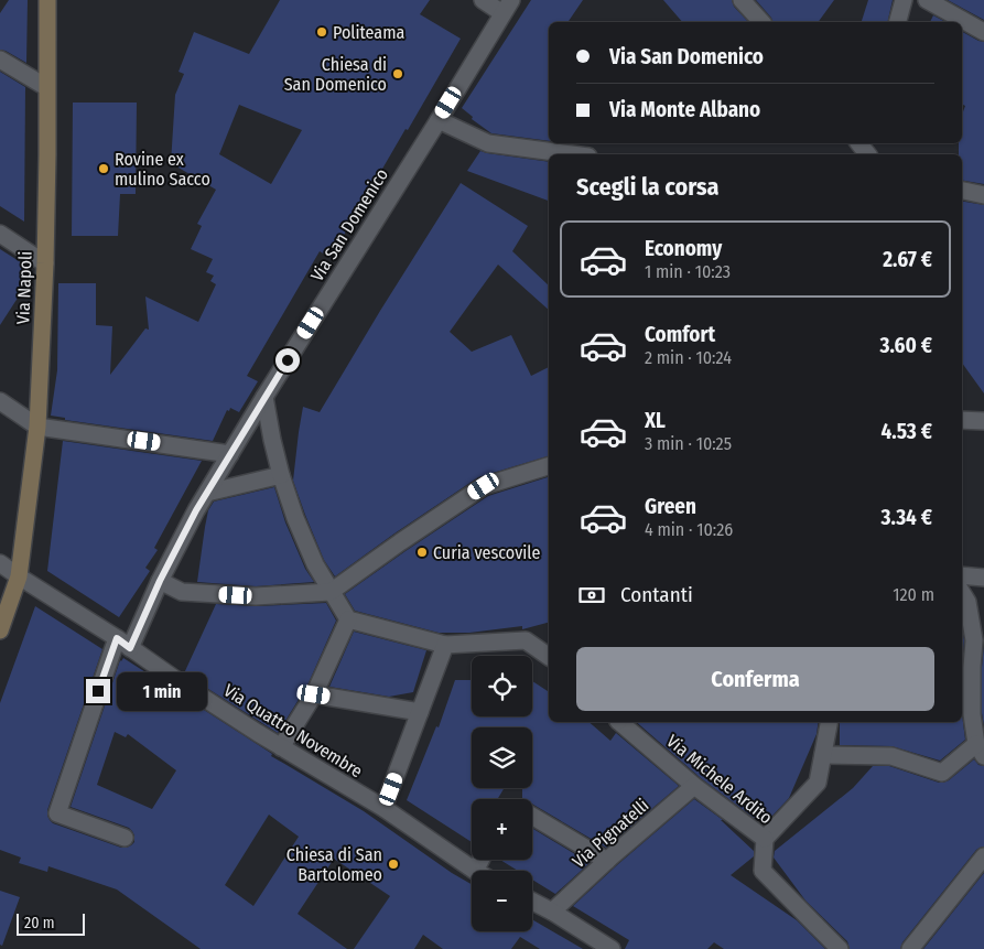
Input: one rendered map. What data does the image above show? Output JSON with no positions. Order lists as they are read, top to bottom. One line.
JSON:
{"streets":{"main road":["Via Napoli"],"street":["Via San Domenico","Via Quattro Novembre","Via Michele Ardito","Via Pignatelli"]},"crossings":[["Via San Domenico","Via Quattro Novembre"],["Via Napoli","Via Quattro Novembre"],["Via Michele Ardito","Via Pignatelli"]],"places":["Politeama","Chiesa di San Domenico","Rovine ex mulino Sacco","Curia vescovile","Chiesa di San Bartolomeo"],"scale_bar":"20 m","page":{"banner":["Via San Domenico","Via Monte Albano"],"heading":"Scegli la corsa","list":[{"name":"Economy","note":"1 min · 10:23","value":"2.67 €"},{"name":"Comfort","note":"2 min · 10:24","value":"3.60 €"},{"name":"XL","note":"3 min · 10:25","value":"4.53 €"},{"name":"Green","note":"4 min · 10:26","value":"3.34 €"}],"pay":["Contanti","120 m"],"buttons":"Conferma","map_buttons":["+","−"],"bubble":"1 min","scale":"20 m"}}
